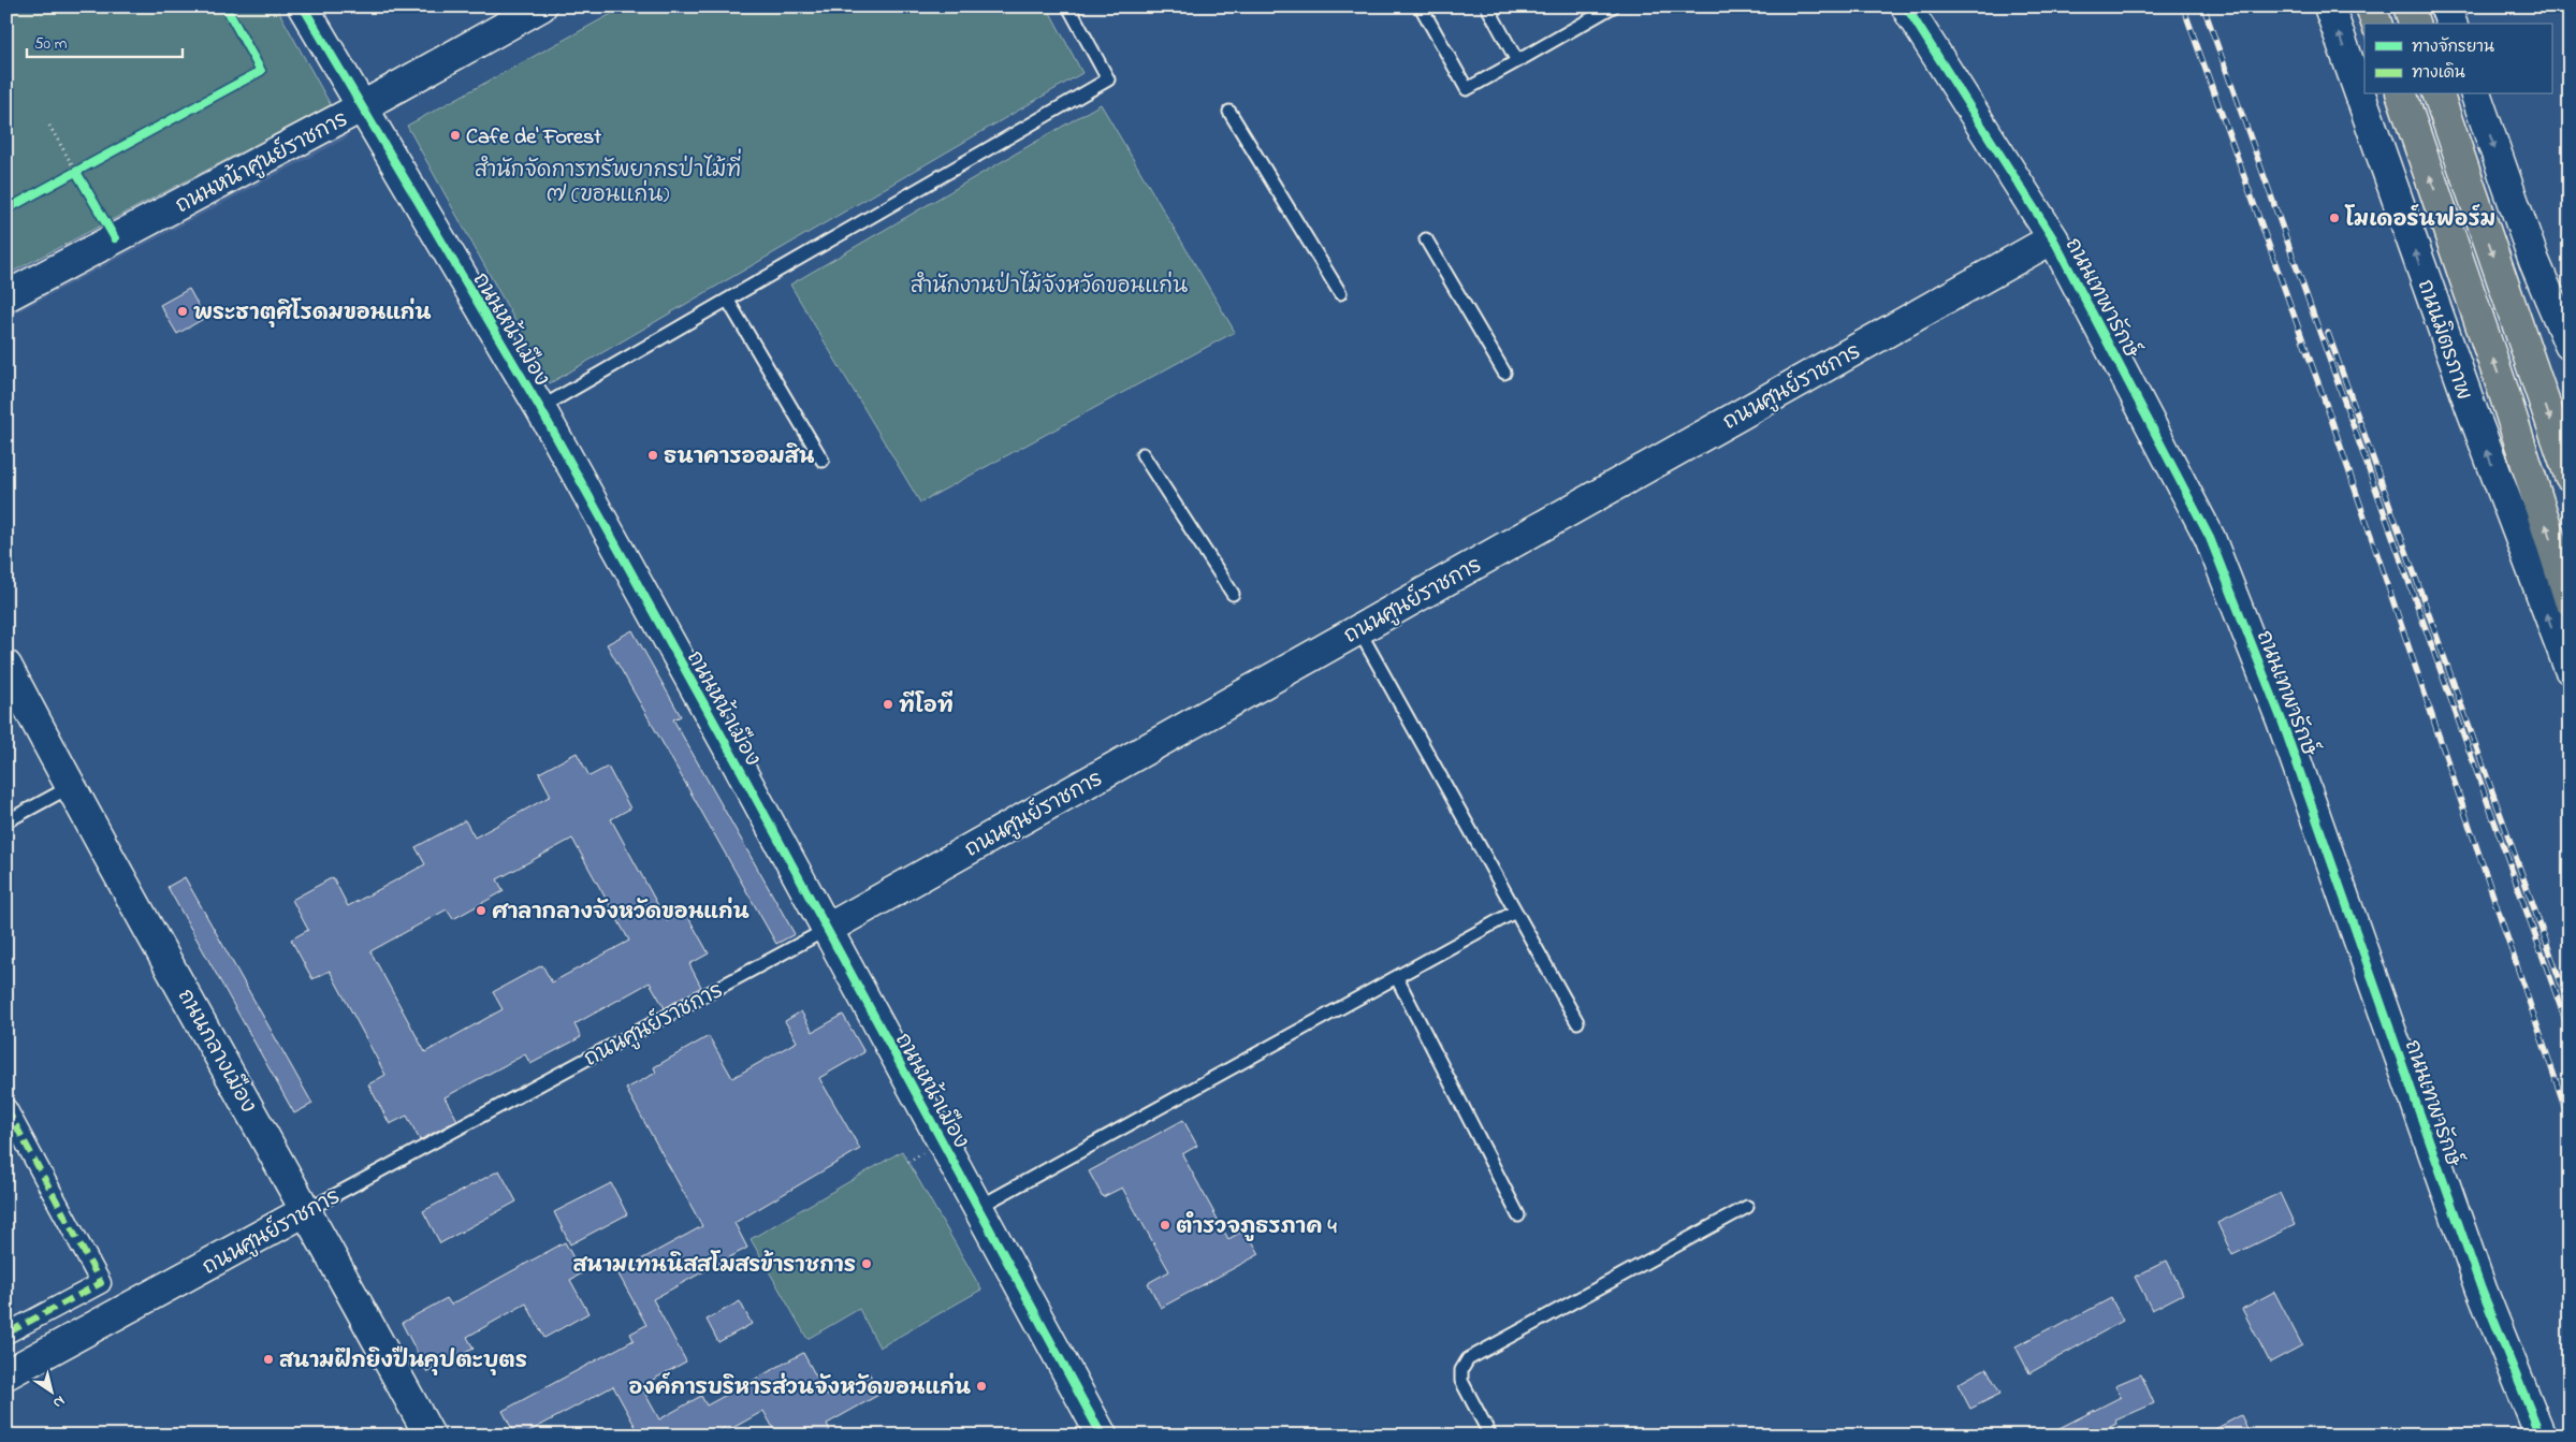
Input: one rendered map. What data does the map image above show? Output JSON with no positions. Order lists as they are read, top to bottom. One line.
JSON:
{"streets":{"main road":["ถนนมิตรภาพ"],"street":["ถนนหน้าศูนย์ราชการ","ถนนเทพารักษ์","ถนนหน้าเมือง","ถนนศูนย์ราชการ","ถนนกลางเมือง"]},"crossings":[["ถนนหน้าศูนย์ราชการ","ถนนหน้าเมือง"],["ถนนเทพารักษ์","ถนนศูนย์ราชการ"],["ถนนหน้าเมือง","ถนนศูนย์ราชการ"],["ถนนศูนย์ราชการ","ถนนกลางเมือง"]],"one_way":["ถนนมิตรภาพ"],"parks":["สำนักจัดการทรัพยากรป่าไม้ที่ ๗ (ขอนแก่น)","สำนักงานป่าไม้จังหวัดขอนแก่น"],"places":["Cafe de' Forest","โมเดอร์นฟอร์ม","พระธาตุศิโรดมขอนแก่น","ธนาคารออมสิน","ทีโอที","ศาลากลางจังหวัดขอนแก่น","ตำรวจภูธรภาค 4","สนามเทนนิสสโมสรข้าราชการ","สนามฝึกยิงปืนคุปตะบุตร","องค์การบริหารส่วนจังหวัดขอนแก่น"],"legend":["ทางจักรยาน","ทางเดิน"],"scale_bar":"50 m","north":"bottom right"}
